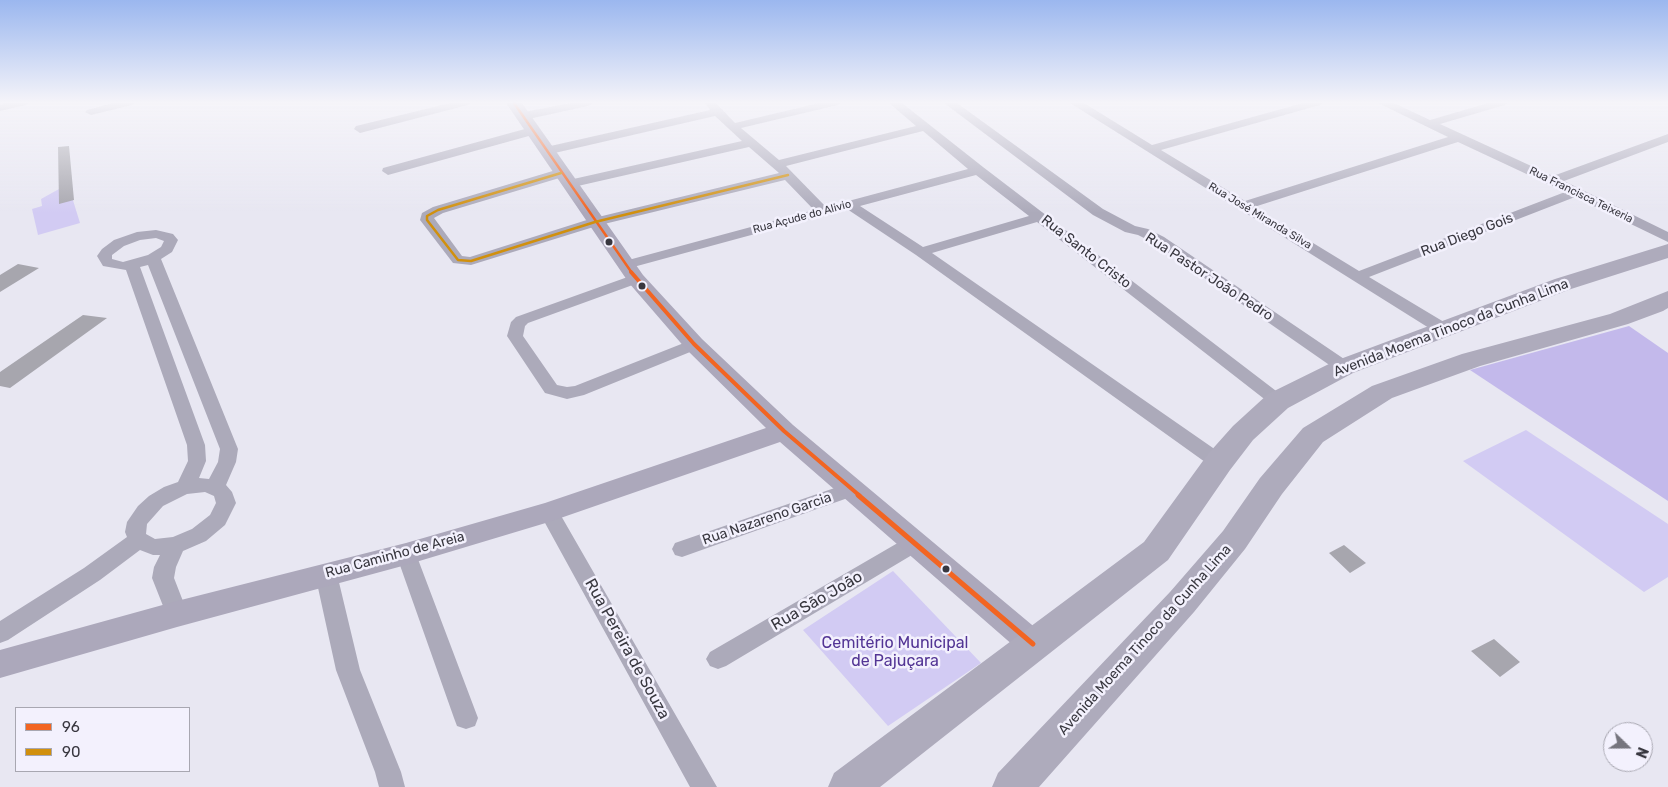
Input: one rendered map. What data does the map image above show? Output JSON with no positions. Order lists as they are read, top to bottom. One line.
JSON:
{"streets":{"main road":["Avenida Moema Tinoco da Cunha Lima"],"street":["Rua Francisca Teixeria","Rua José Miranda Silva","Rua Açude do Alivio","Rua Diego Gois","Rua Santo Cristo","Rua Pastor João Pedro","Rua Nazareno Garcia","Rua Caminho de Areia","Rua São João","Rua Pereira de Souza"]},"crossings":[["Rua Francisca Teixeria","Rua Diego Gois"],["Rua José Miranda Silva","Rua Diego Gois"],["Rua José Miranda Silva","Avenida Moema Tinoco da Cunha Lima"],["Rua Açude do Alivio","Rua Santo Cristo"],["Rua Santo Cristo","Avenida Moema Tinoco da Cunha Lima"],["Rua Pastor João Pedro","Avenida Moema Tinoco da Cunha Lima"],["Rua Caminho de Areia","Rua Pereira de Souza"]],"parks":["Cemitério Municipal de Pajuçara"],"lines":["transit line 96","transit line 90"],"legend":["96","90"],"north":"right"}
